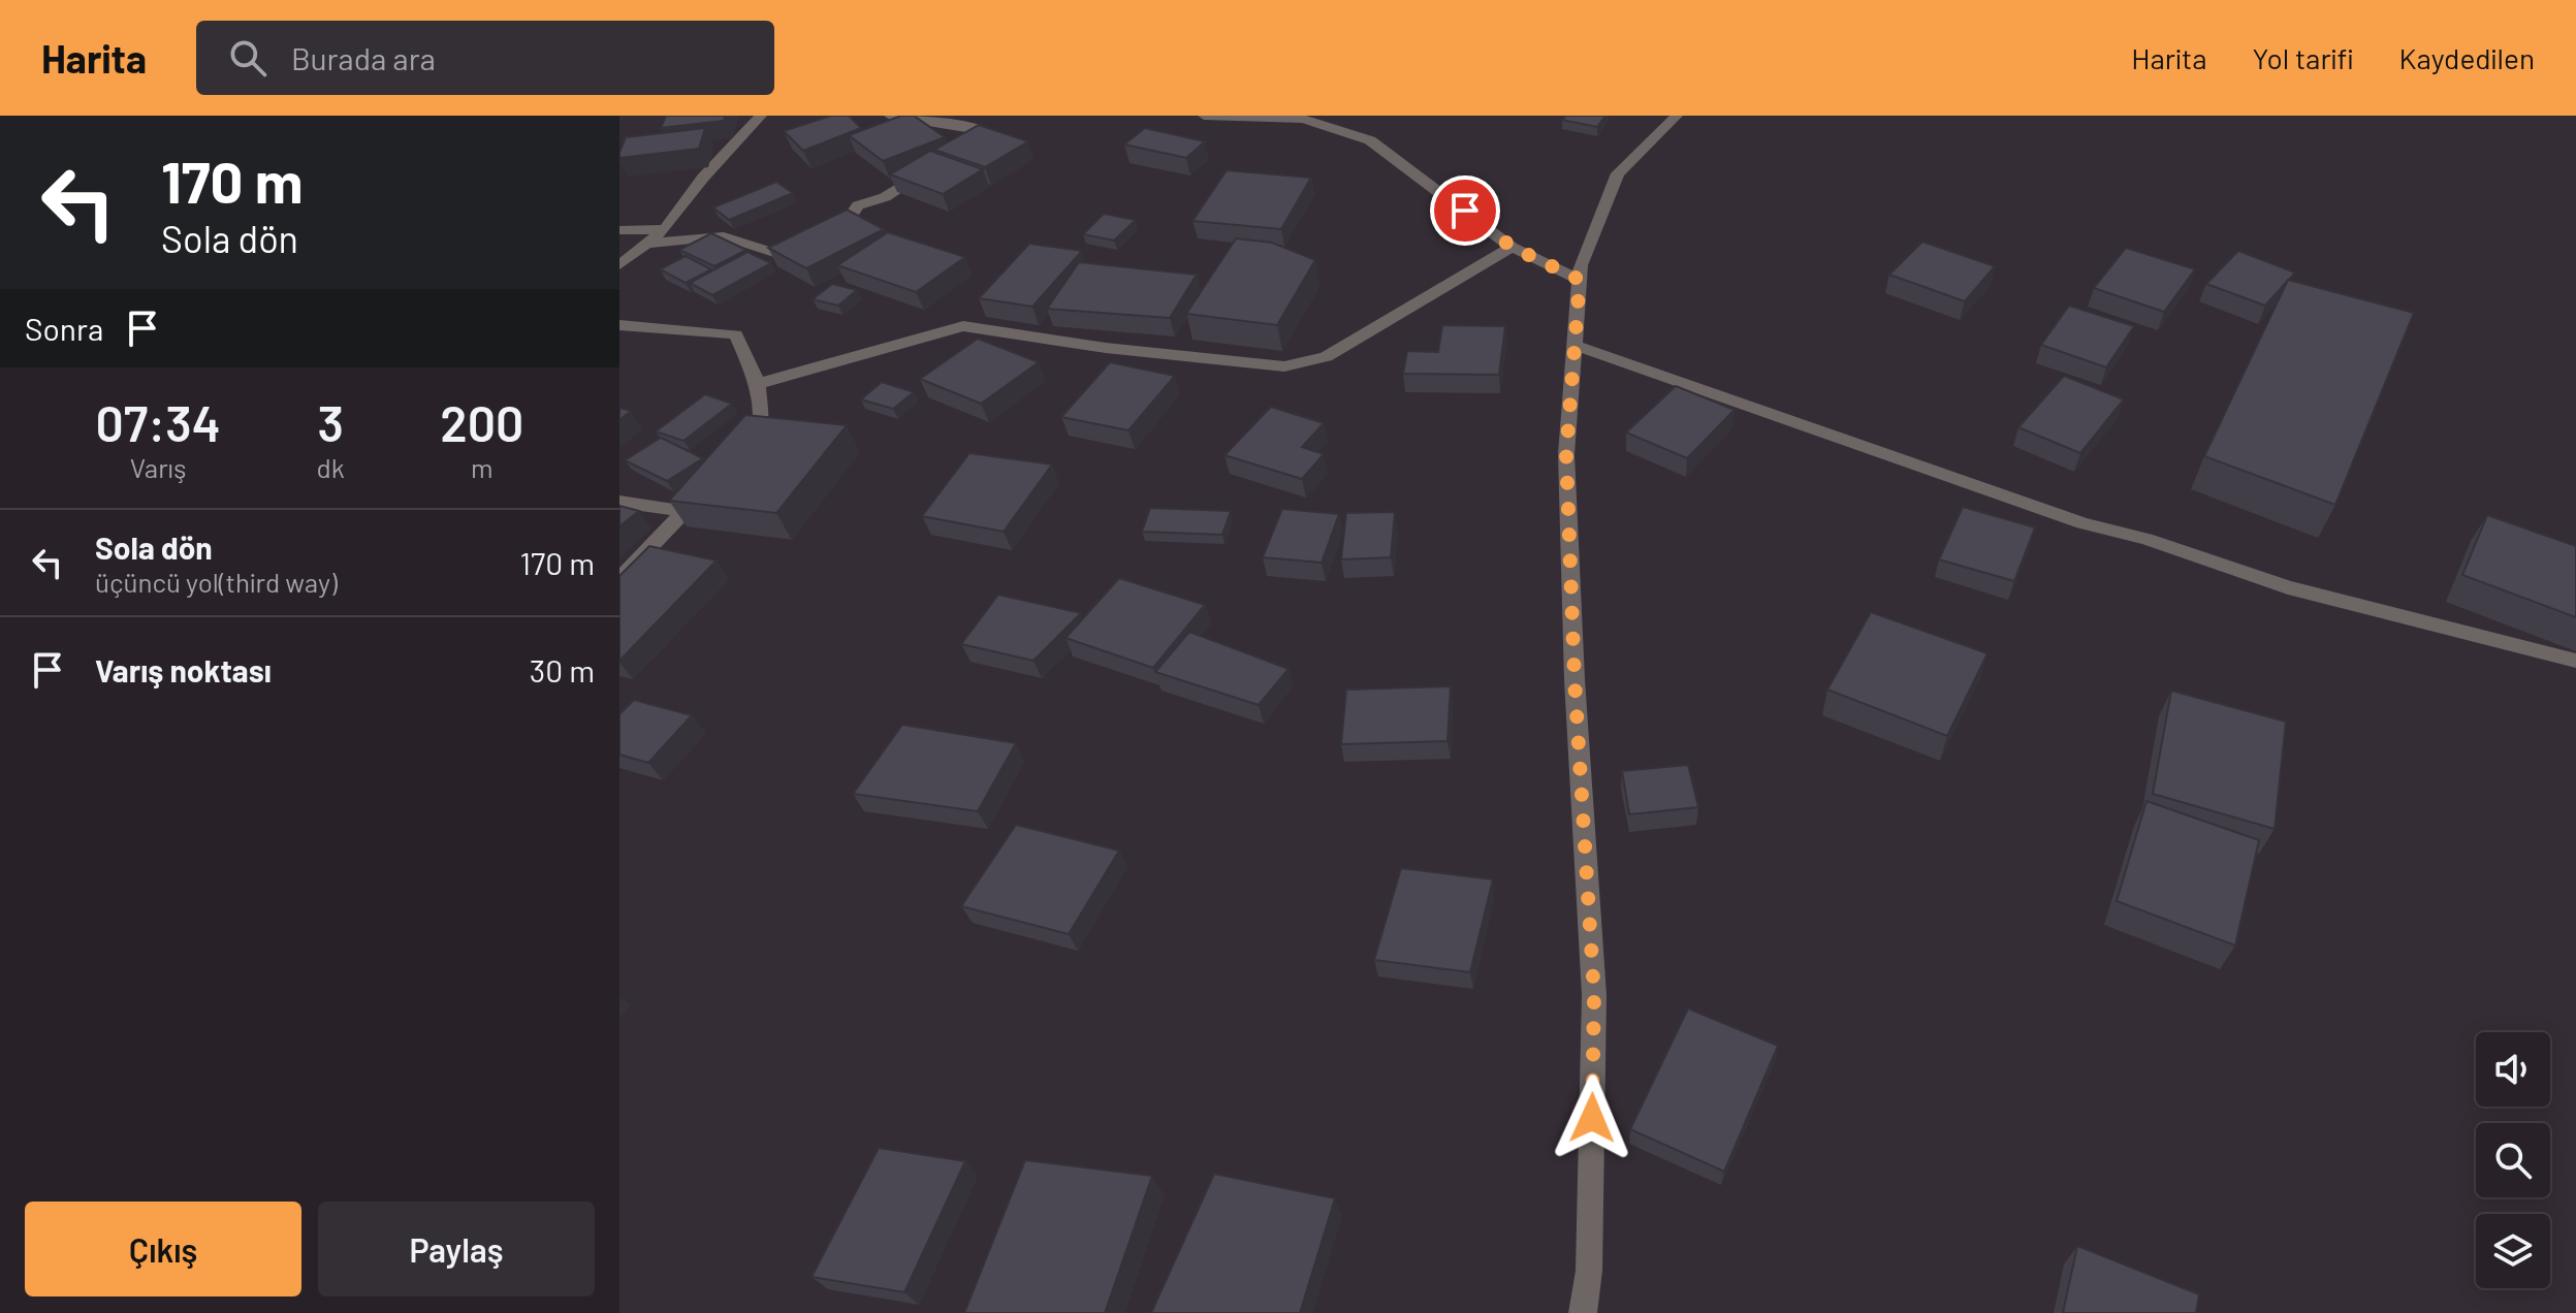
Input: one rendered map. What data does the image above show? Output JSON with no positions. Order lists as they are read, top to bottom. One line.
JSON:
{"page":{"header":"Harita","search":"Burada ara","nav":["Harita","Yol tarifi","Kaydedilen"],"turn":["170 m","Sola dön"],"then":"Sonra","eta":["07:34","Varış","3","dk","200","m"],"list":[{"name":"Sola dön","note":"üçüncü yol(third way)","value":"170 m"},{"name":"Varış noktası","value":"30 m"}],"buttons":["Çıkış","Paylaş"]}}
